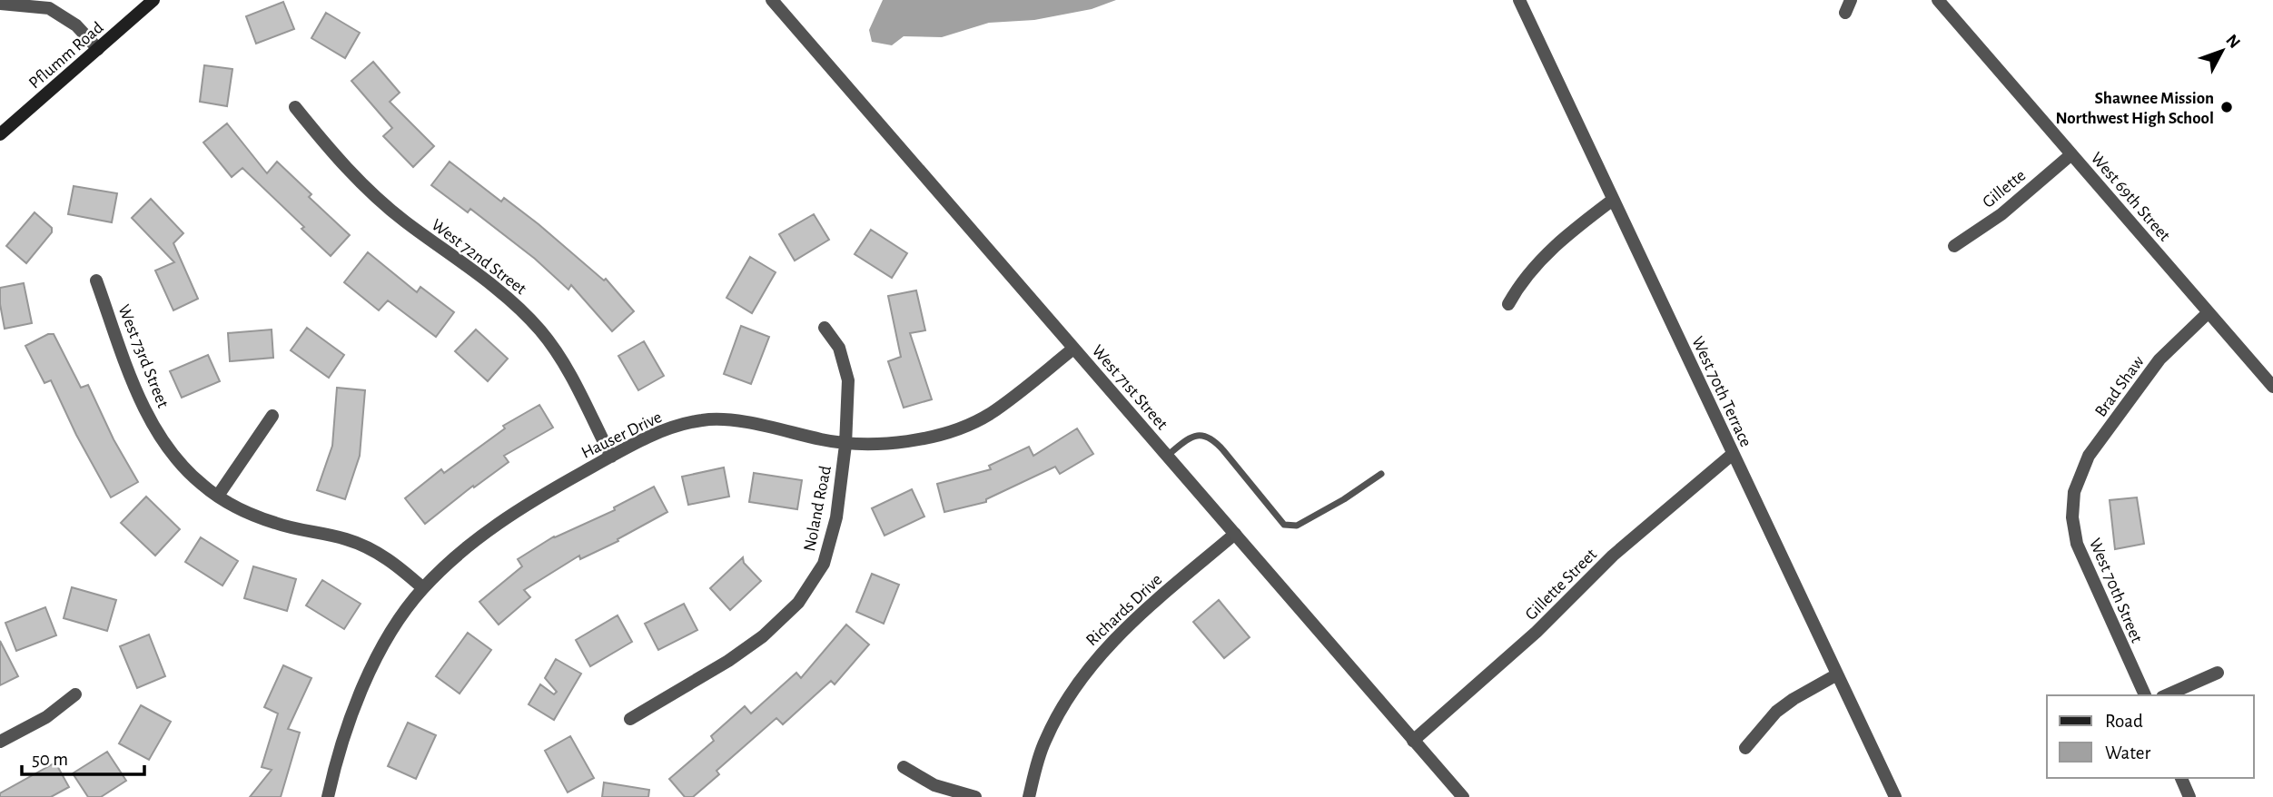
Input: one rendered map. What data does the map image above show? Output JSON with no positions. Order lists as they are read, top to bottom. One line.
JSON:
{"streets":{"main road":["Pflumm Road"],"street":["Gillette","West 69th Street","West 72nd Street","West 73rd Street","Brad Shaw","West 71st Street","West 70th Terrace","Hauser Drive","Noland Road","Gillette Street","West 70th Street","Richards Drive"]},"crossings":[["Gillette","West 69th Street"],["West 69th Street","Brad Shaw"],["West 72nd Street","Hauser Drive"],["West 73rd Street","Hauser Drive"],["Brad Shaw","West 70th Street"],["West 71st Street","Hauser Drive"],["West 71st Street","Gillette Street"],["West 71st Street","Richards Drive"],["West 70th Terrace","Gillette Street"],["Hauser Drive","Noland Road"]],"places":["Shawnee Mission Northwest High School"],"legend":["Road","Water"],"scale_bar":"50 m","north":"top right"}
